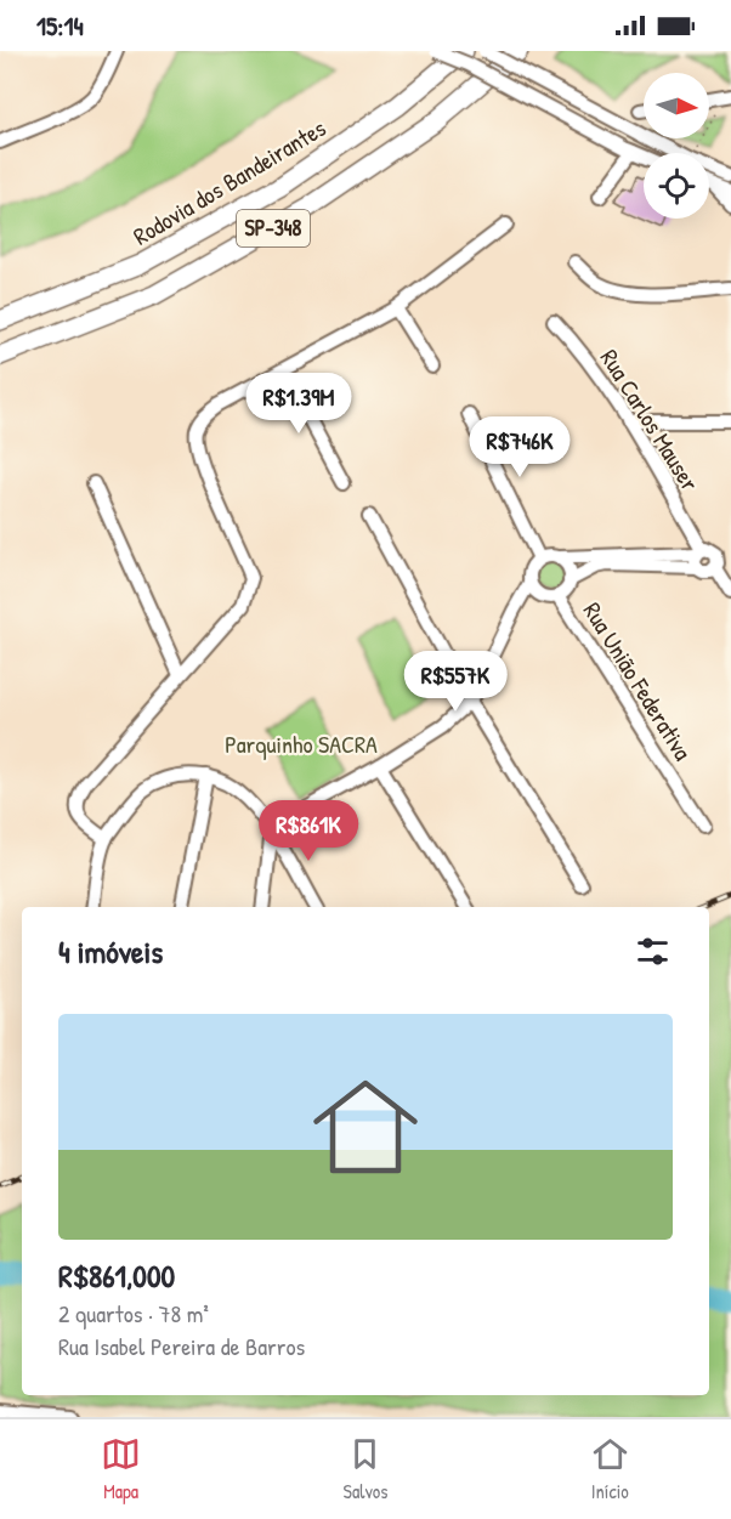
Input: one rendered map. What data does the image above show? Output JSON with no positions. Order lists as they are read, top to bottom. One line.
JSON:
{"streets":{"highway":["Rodovia dos Bandeirantes","SP-348"],"street":["Rua Carlos Mauser","Rua União Federativa"]},"parks":["Parquinho SACRA"],"north":"right","page":{"status":"15:14","price":["R$1.39M","R$746K","R$557K","R$861K"],"heading":"4 imóveis","list":[{"name":"R$861,000","note":"2 quartos · 78 m² · Rua Isabel Pereira de Barros"}],"tabs":["Mapa","Salvos","Início"]}}
